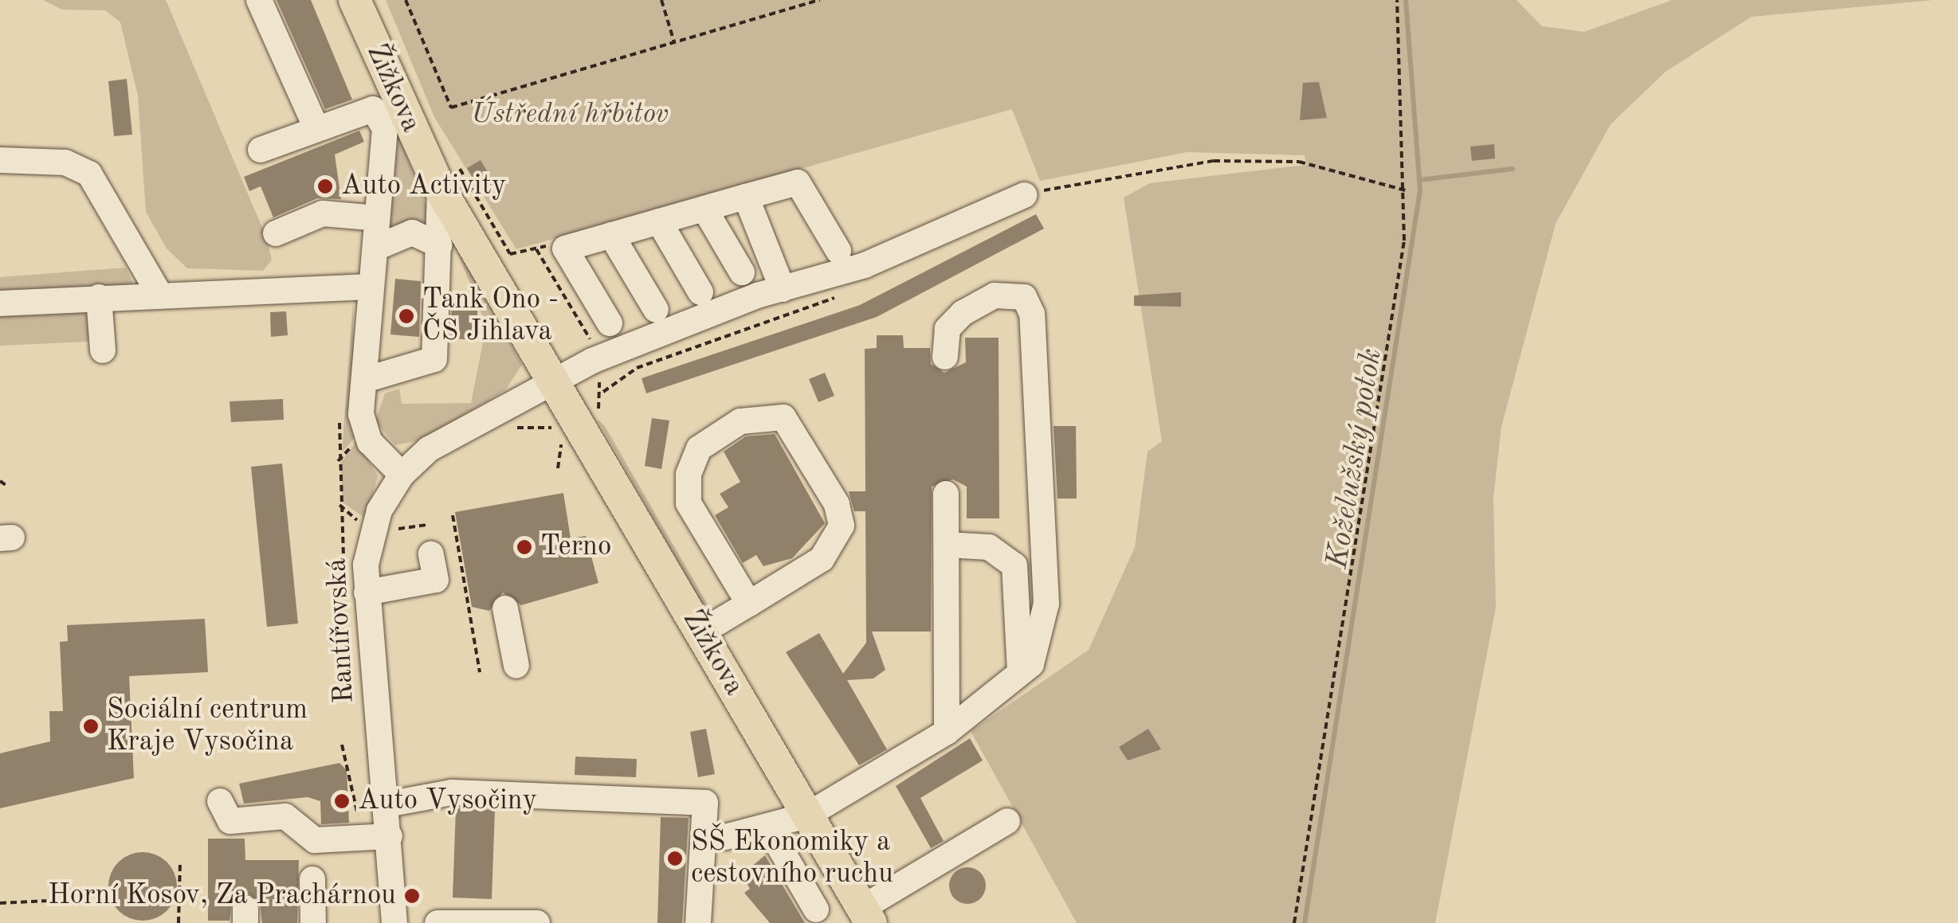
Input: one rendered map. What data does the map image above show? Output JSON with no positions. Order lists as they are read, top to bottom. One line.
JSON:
{"streets":{"main road":["Žižkova"],"street":["Rantířovská"]},"crossings":[["Žižkova","Rantířovská"]],"water":["Koželužský potok"],"parks":["Ústřední hřbitov"],"places":["Auto Activity","Tank Ono - ČS Jihlava","Terno","Sociální centrum Kraje Vysočina","Auto Vysočiny","SŠ Ekonomiky a cestovního ruchu","Horní Kosov, Za Prachárnou"]}
